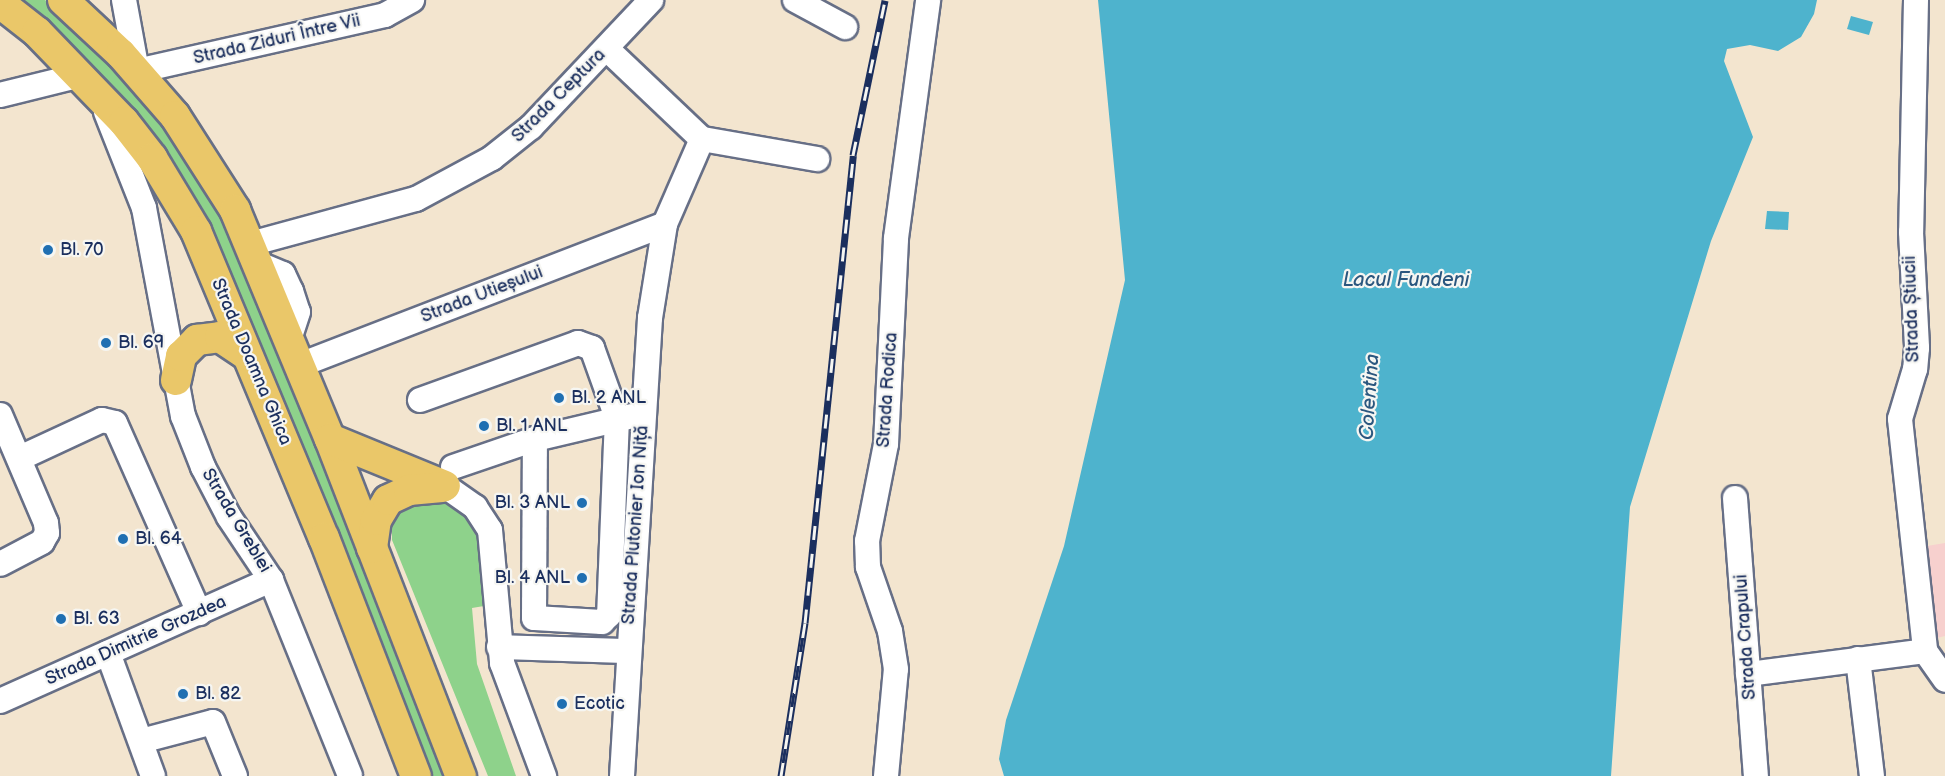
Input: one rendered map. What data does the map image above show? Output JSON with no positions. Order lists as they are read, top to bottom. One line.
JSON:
{"streets":{"main road":["Strada Doamna Ghica"],"street":["Strada Ziduri Între Vii","Strada Ceptura","Strada Utieșului","Strada Știucii","Strada Rodica","Strada Greblei","Strada Plutonier Ion Niță","Strada Crapului","Strada Dimitrie Grozdea"]},"crossings":[["Strada Utieșului","Strada Plutonier Ion Niță"],["Strada Doamna Ghica","Strada Greblei"],["Strada Greblei","Strada Dimitrie Grozdea"]],"water":["Lacul Fundeni","Colentina"],"places":["Bl. 70","Bl. 69","Bl. 2 ANL","Bl. 1 ANL","Bl. 3 ANL","Bl. 64","Bl. 4 ANL","Bl. 63","Bl. 82","Ecotic"]}
